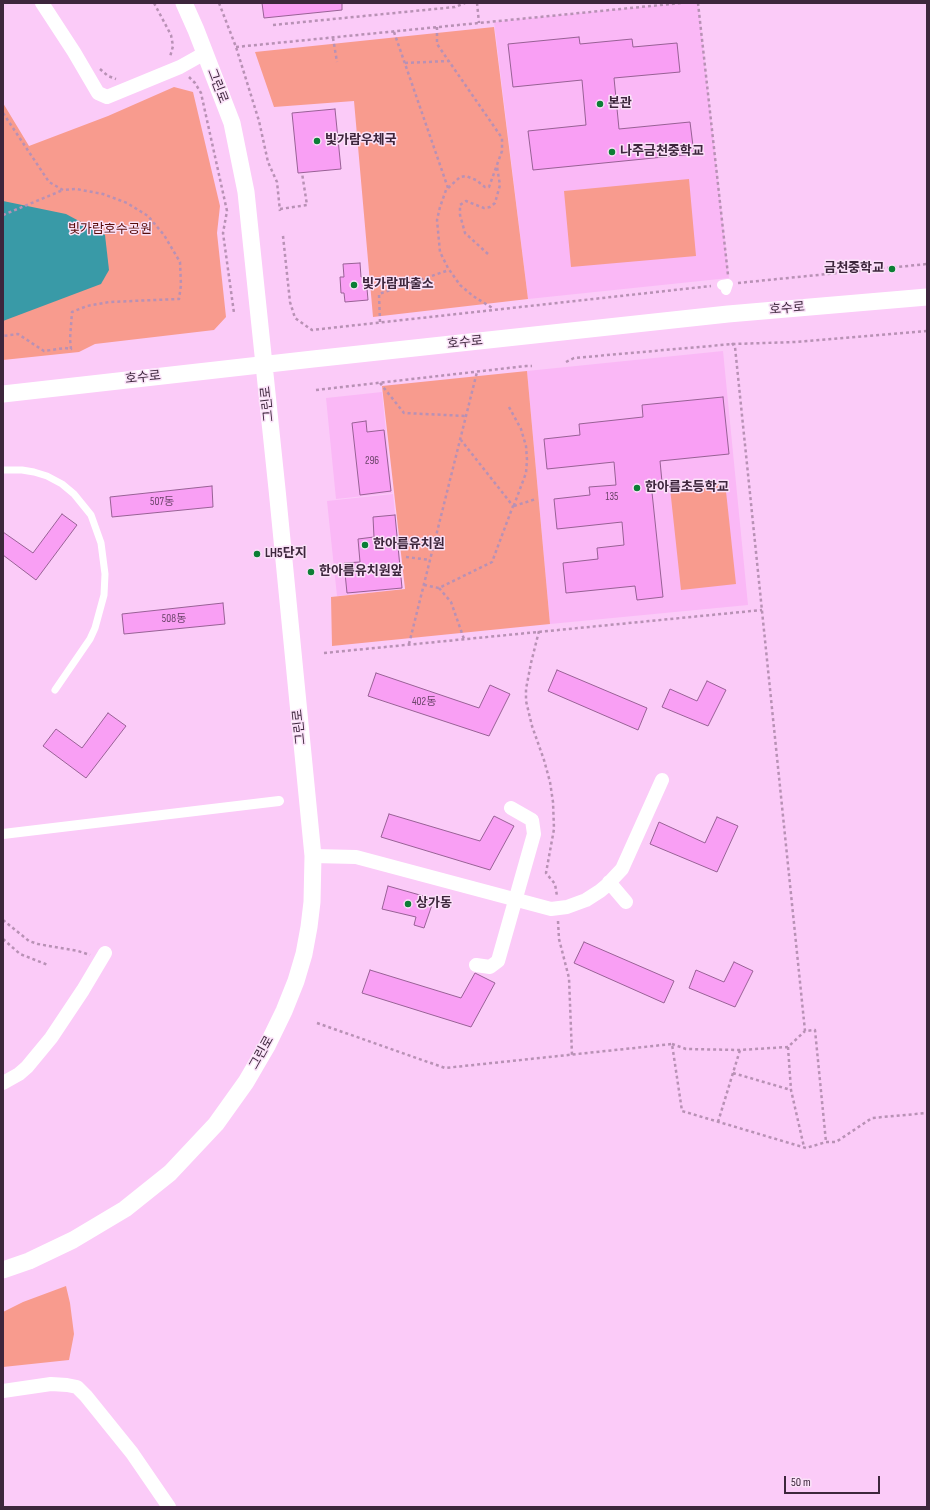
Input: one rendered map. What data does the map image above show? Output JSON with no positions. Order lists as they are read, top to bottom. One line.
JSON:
{"streets":{"street":["그린로","호수로"]},"crossings":[["그린로","호수로"]],"parks":["빛가람호수공원"],"places":["본관","빛가람우체국","나주금천중학교","금천중학교","빛가람파출소","한아름초등학교","한아름유치원","LH5단지","한아름유치원앞","상가동"],"house_numbers":["296","135","507동","508동","402동"],"scale_bar":"50 m"}
